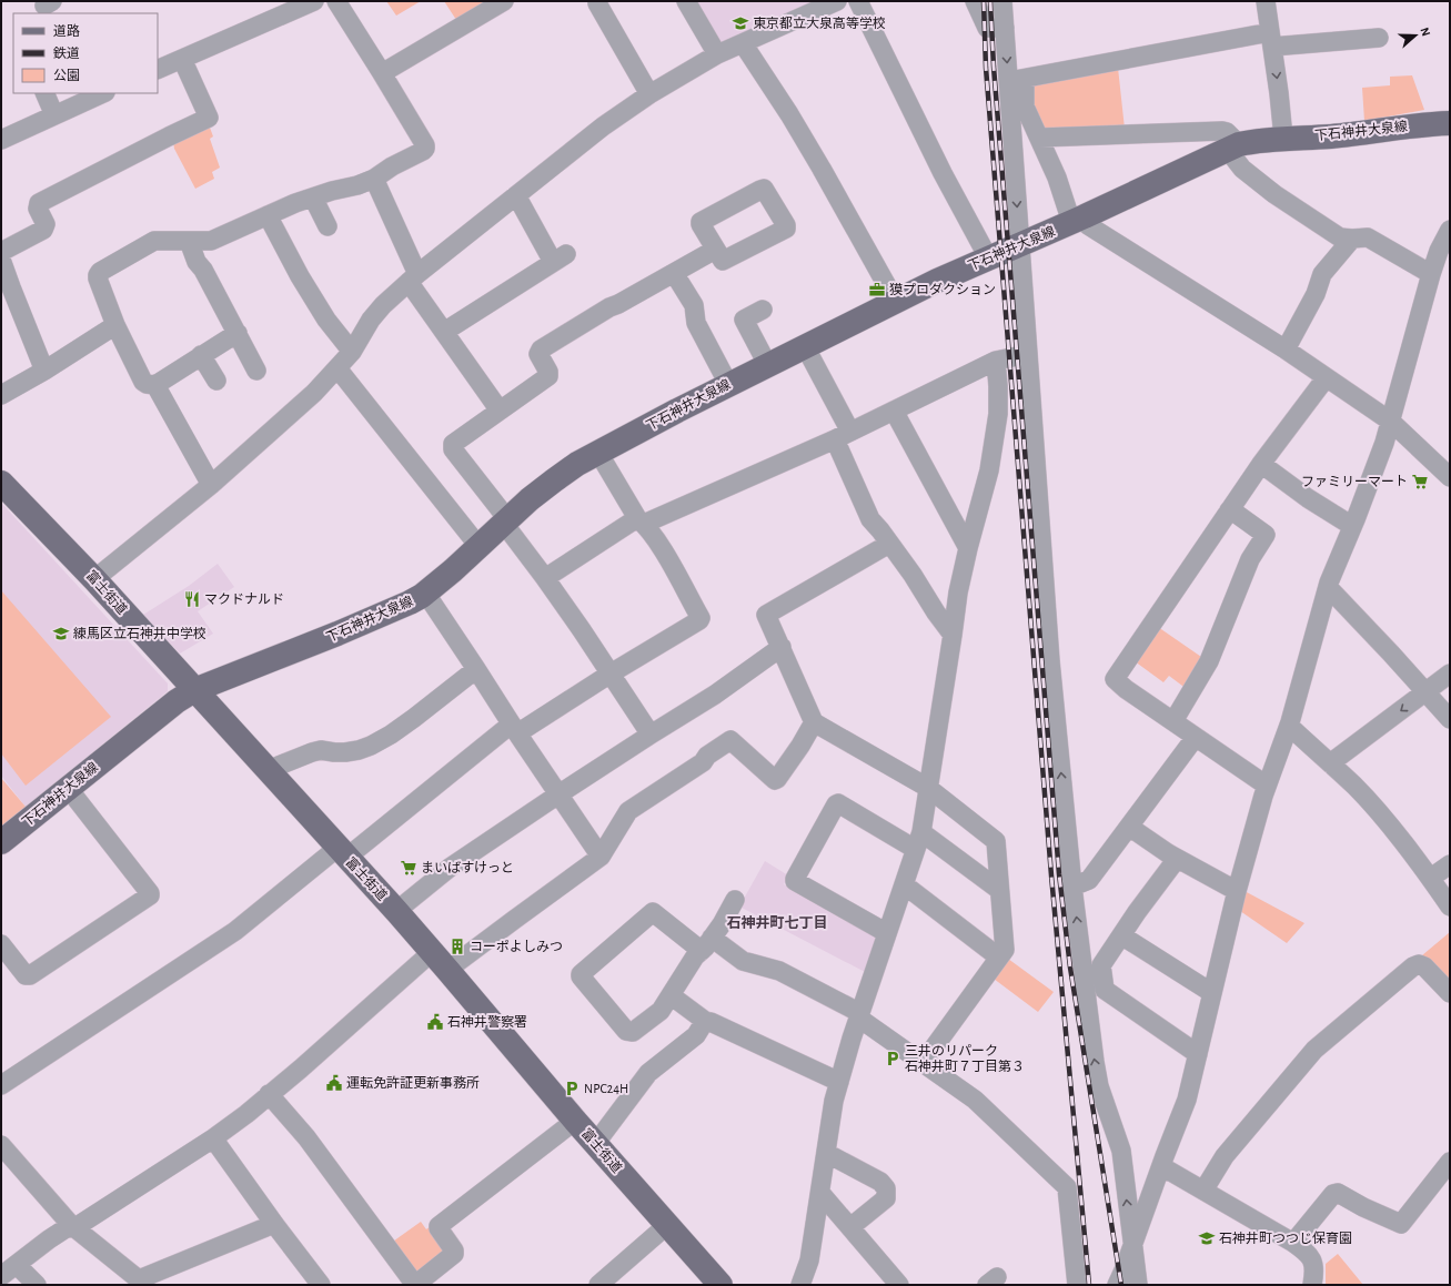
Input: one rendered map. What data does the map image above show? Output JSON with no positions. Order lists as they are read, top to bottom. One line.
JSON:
{"streets":{"main road":["下石神井大泉線","富士街道"]},"crossings":[["下石神井大泉線","富士街道"]],"districts":["石神井町七丁目"],"places":{"school or university":["東京都立大泉高等学校","練馬区立石神井中学校","石神井町つつじ保育園"],"office":["獏プロダクション"],"supermarket":["ファミリーマート","まいばすけっと"],"restaurant":["マクドナルド"],"building":["コーポよしみつ"],"public building":["石神井警察署","運転免許証更新事務所"],"parking":["三井のリパーク 石神井町７丁目第３","NPC24H"]},"legend":["道路","鉄道","公園"],"north":"right"}
